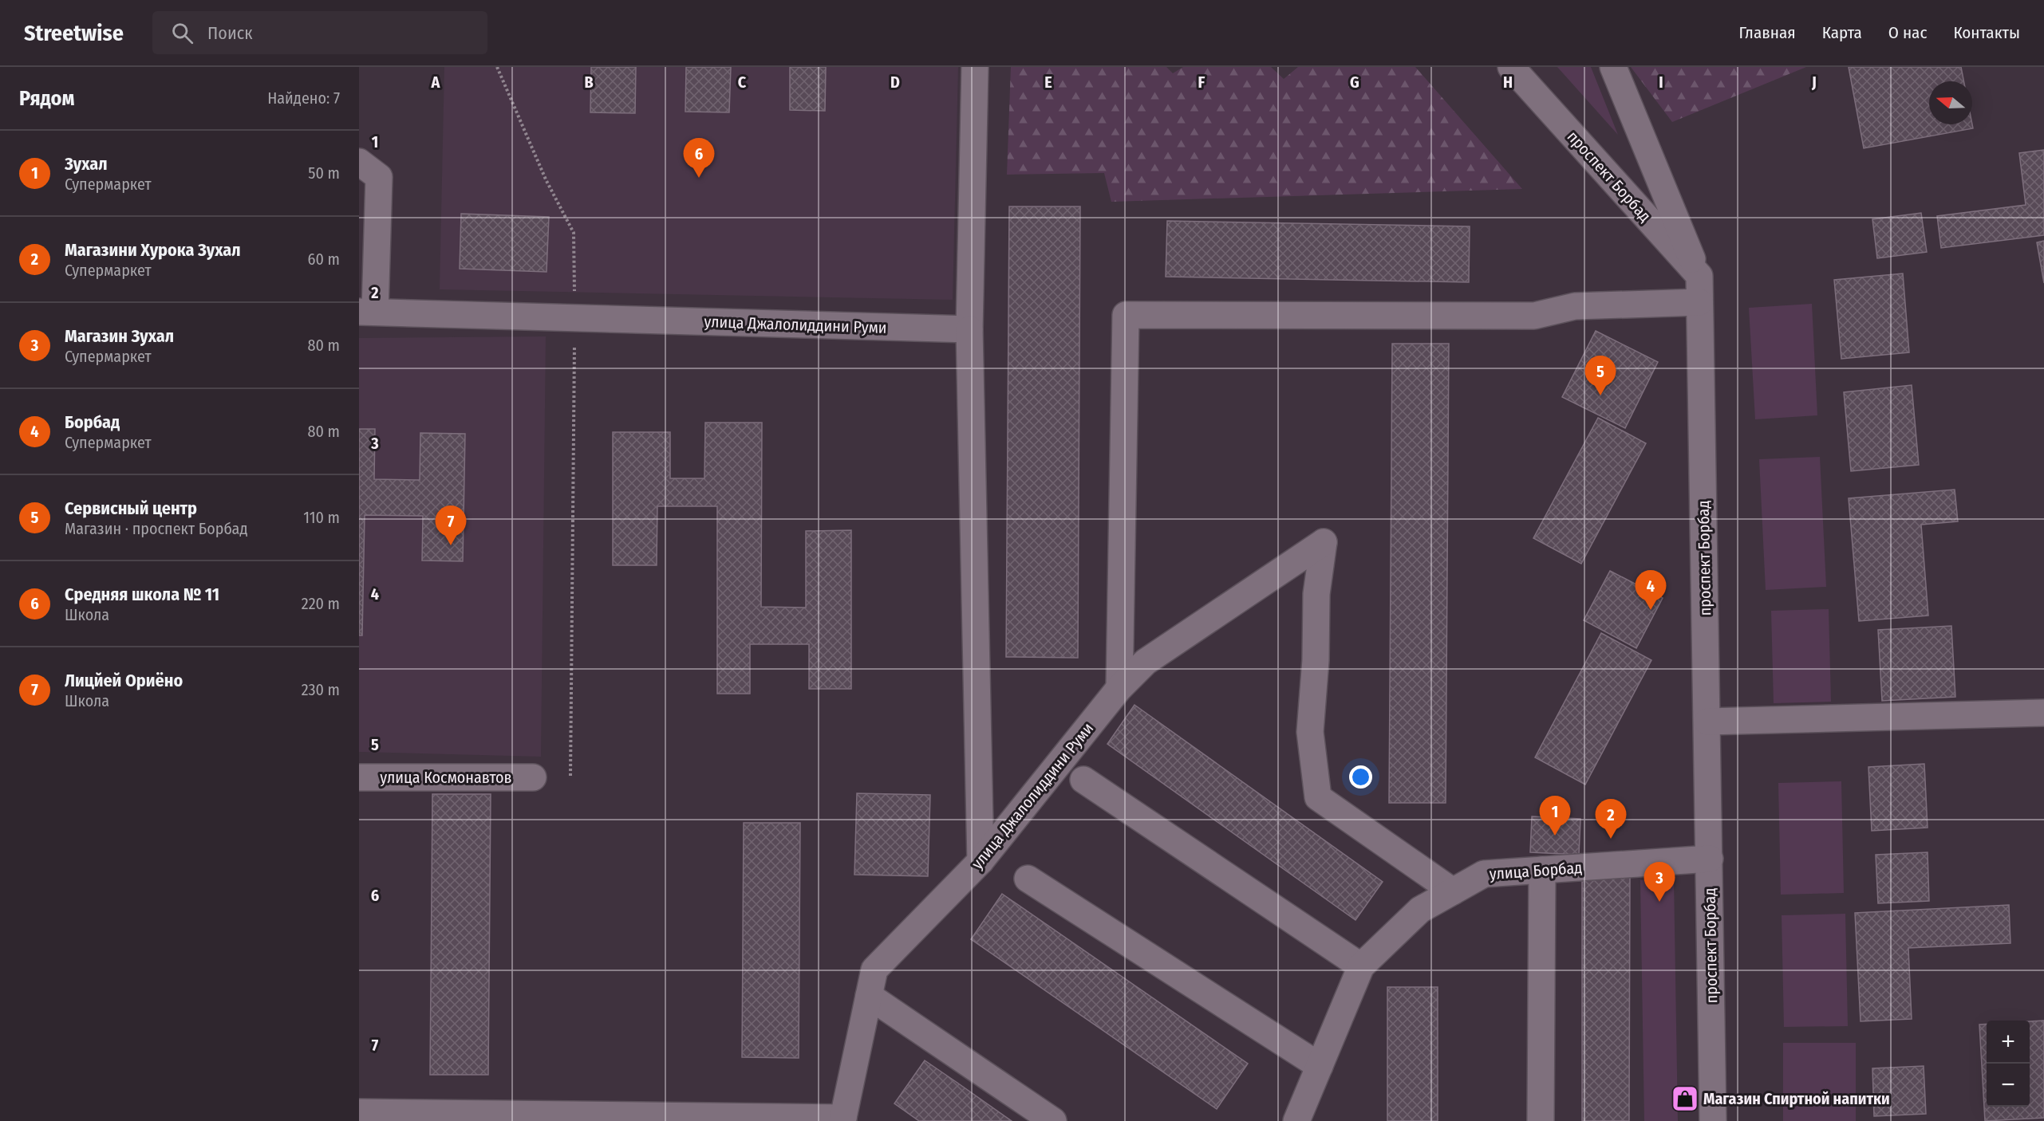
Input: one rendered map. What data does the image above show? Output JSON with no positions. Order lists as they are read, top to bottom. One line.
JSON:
{"streets":{"street":["проспект Борбад","улица Джалолиддини Руми","улица Космонавтов","улица Борбад"]},"crossings":[["проспект Борбад","улица Борбад"],["улица Джалолиддини Руми","улица Борбад"]],"places":{"shop":["Магазин Спиртной напитки"]},"north":"left","page":{"header":"Streetwise","search":"Поиск","nav":["Главная","Карта","О нас","Контакты"],"heading":["Рядом","Найдено: 7"],"list":[{"mark":"1","name":"Зухал","note":"Супермаркет","value":"50 m"},{"mark":"2","name":"Магазини Хурока Зухал","note":"Супермаркет","value":"60 m"},{"mark":"3","name":"Магазин Зухал","note":"Супермаркет","value":"80 m"},{"mark":"4","name":"Борбад","note":"Супермаркет","value":"80 m"},{"mark":"5","name":"Сервисный центр","note":"Магазин · проспект Борбад","value":"110 m"},{"mark":"6","name":"Средняя школа № 11","note":"Школа","value":"220 m"},{"mark":"7","name":"Лицйей Ориёно","note":"Школа","value":"230 m"}],"pins":["6","5","7","4","1","2","3"],"map_buttons":["+","−"]},"grid":{"columns":["A","B","C","D","E","F","G","H","I","J"],"rows":["1","2","3","4","5","6","7"]}}
